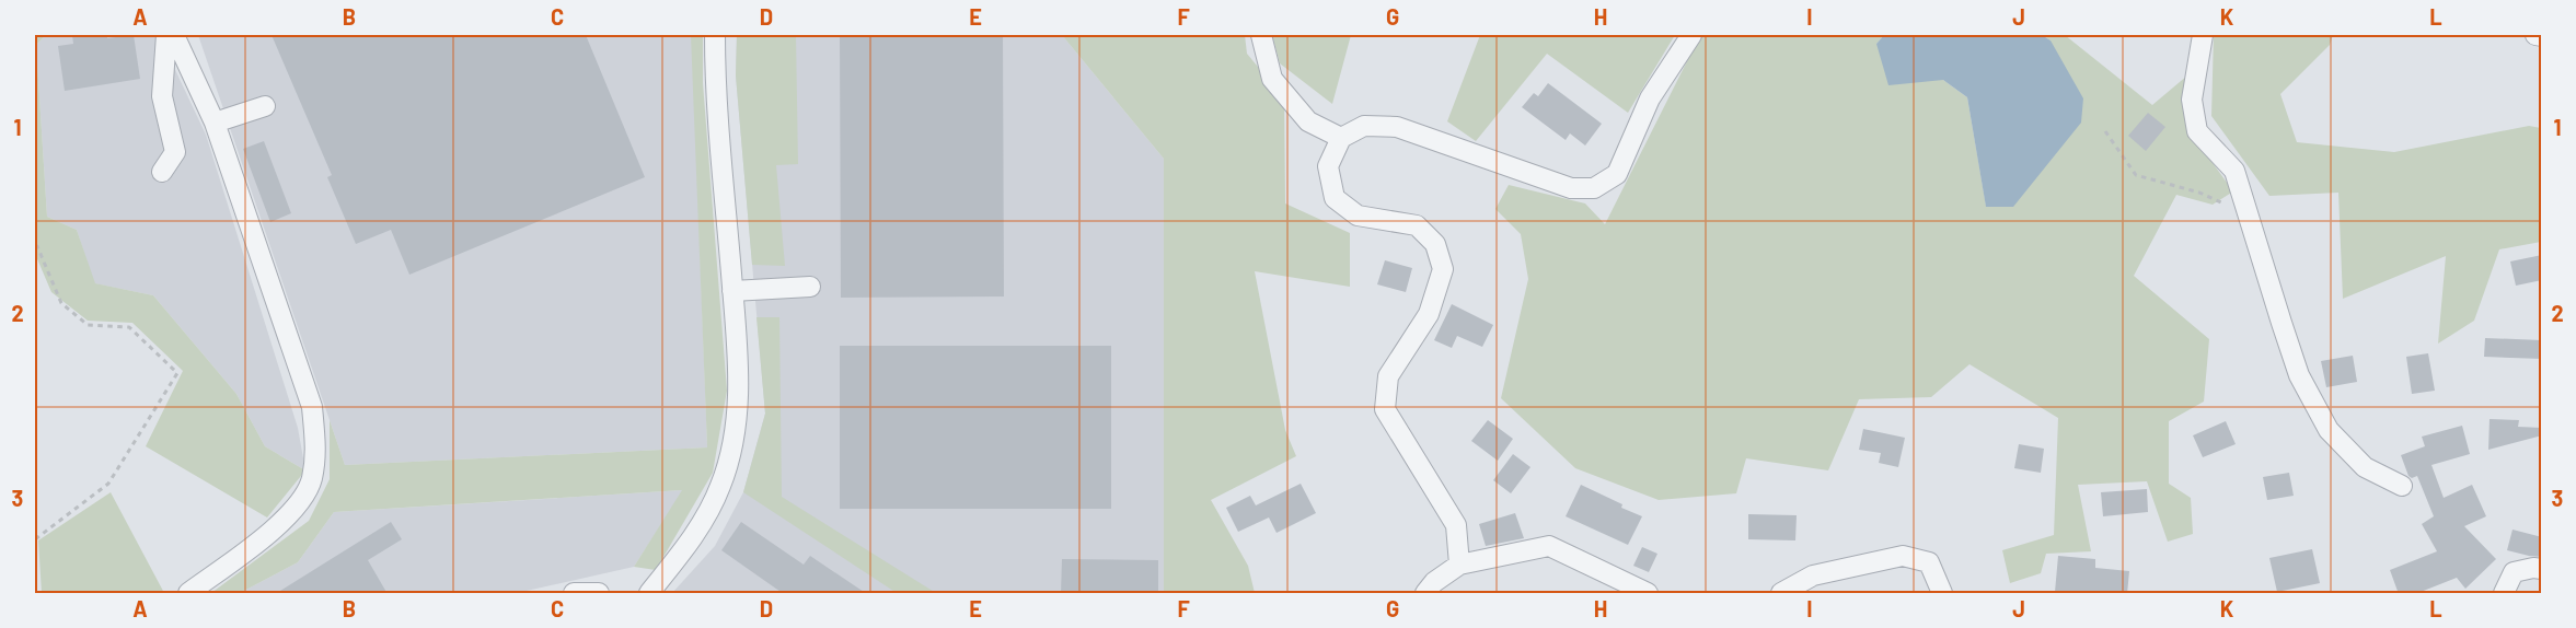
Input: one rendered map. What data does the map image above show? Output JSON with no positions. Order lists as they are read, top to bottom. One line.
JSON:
{"grid":{"columns":["A","B","C","D","E","F","G","H","I","J","K","L"],"rows":["1","2","3"]}}
